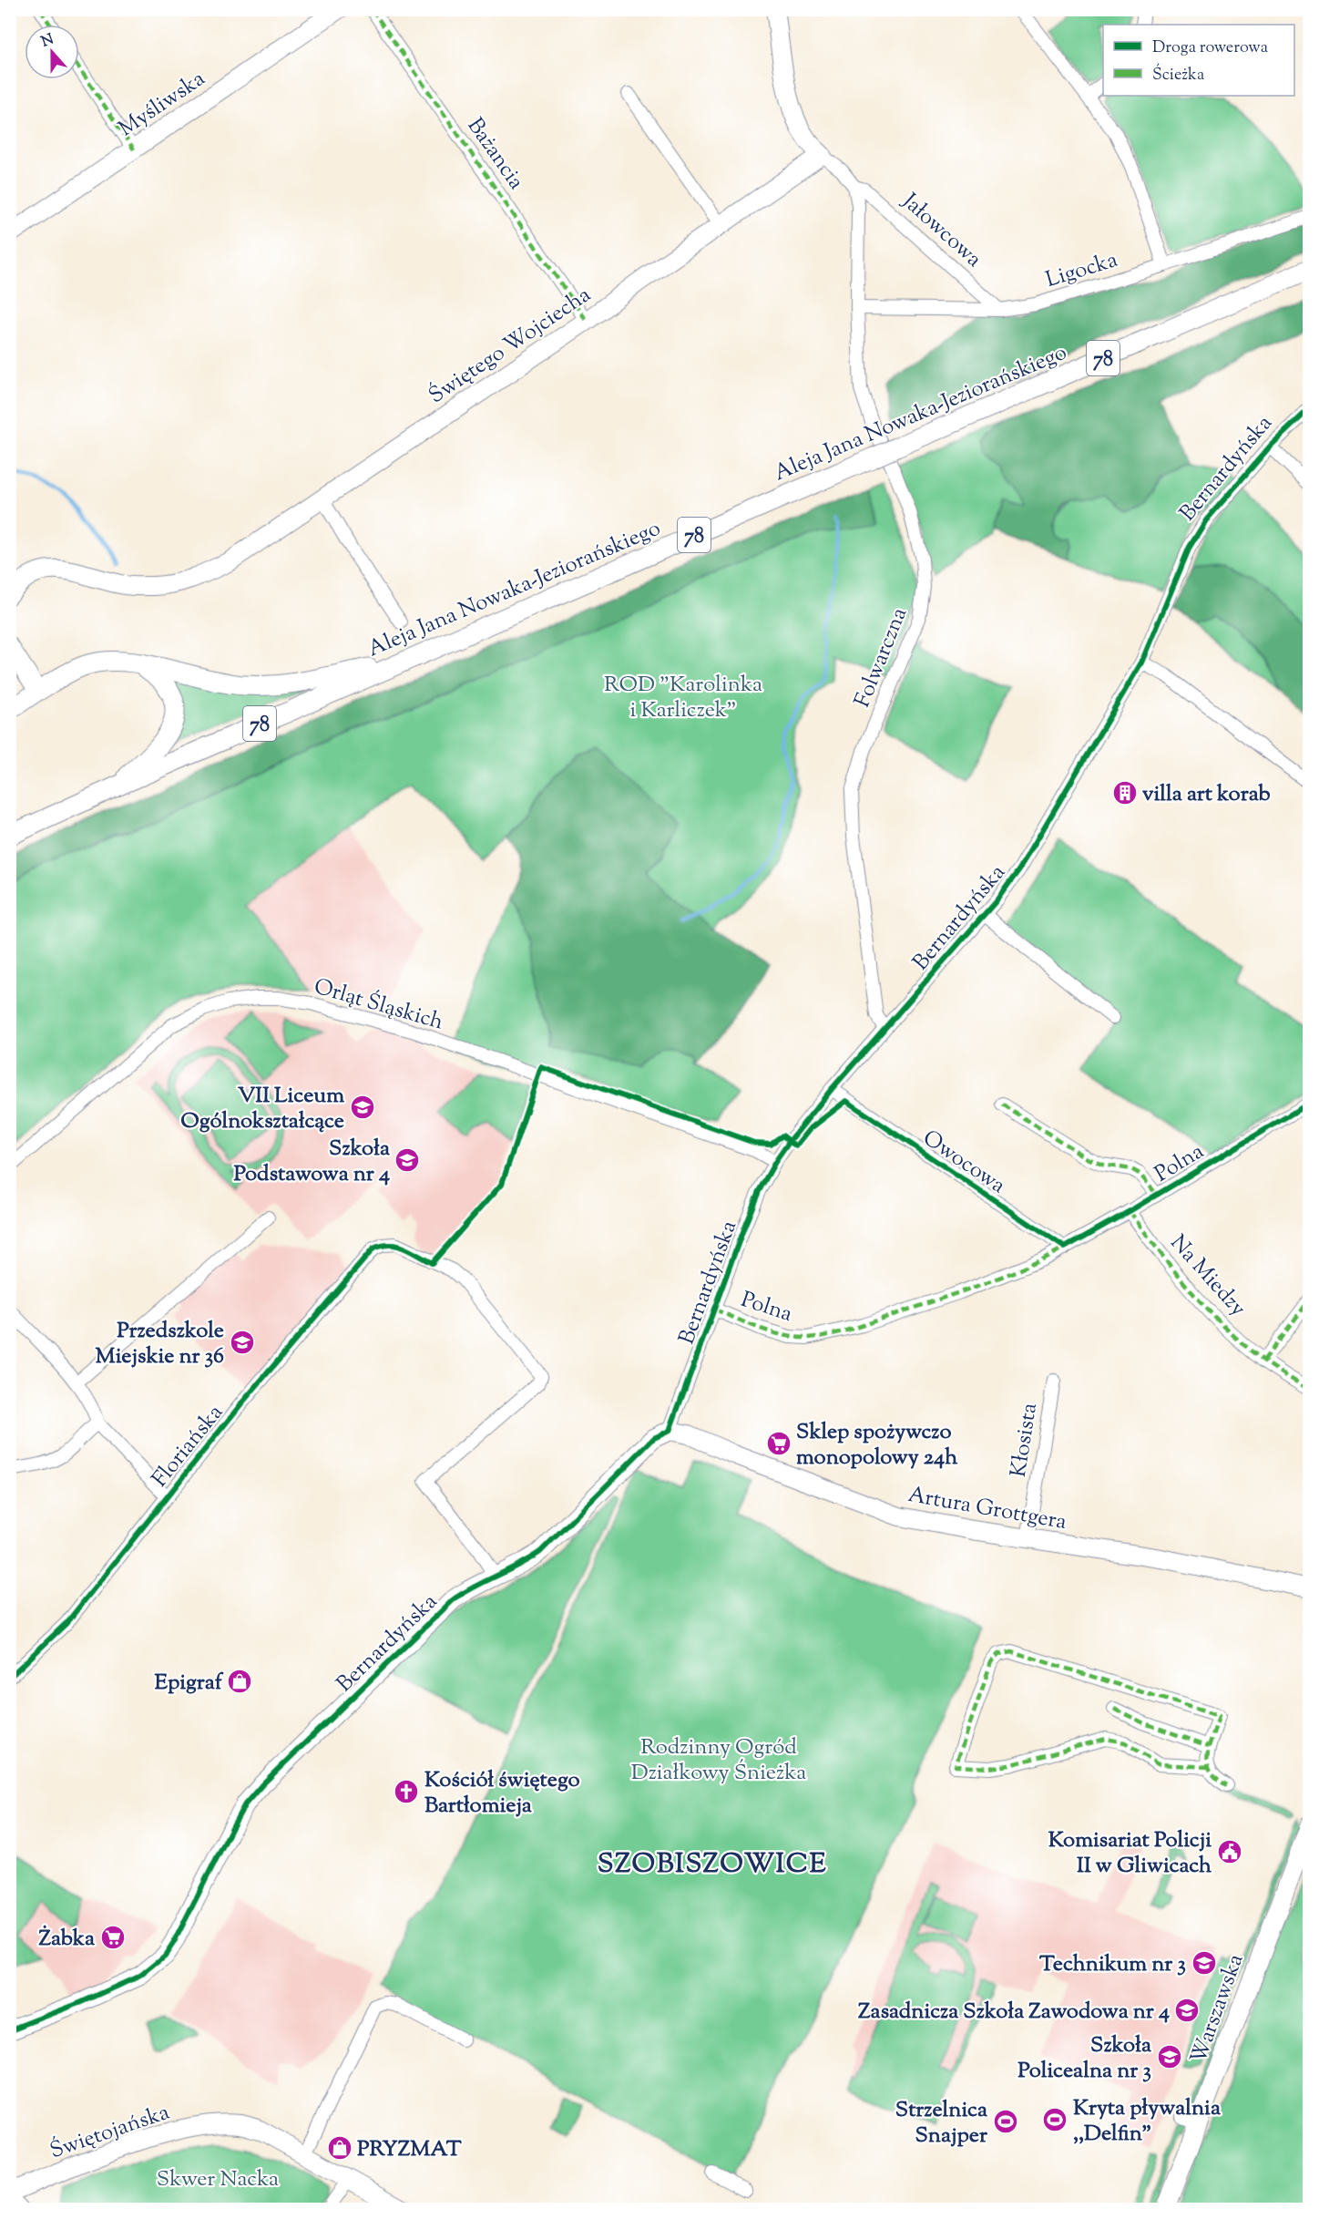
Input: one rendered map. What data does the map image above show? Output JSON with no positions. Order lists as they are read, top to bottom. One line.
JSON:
{"streets":{"main road":["78","Aleja Jana Nowaka-Jeziorańskiego"],"street":["Myśliwska","Bażancia","Jałowcowa","Ligocka","Świętego Wojciecha","Bernardyńska","Folwarczna","Orląt Śląskich","Owocowa","Polna","Na Miedzy","Kłosista","Floriańska","Artura Grottgera","Warszawska","Świętojańska"]},"crossings":[["Bażancia","Świętego Wojciecha"],["Jałowcowa","Ligocka"],["Jałowcowa","Folwarczna"],["Ligocka","Folwarczna"],["Bernardyńska","Folwarczna"],["Bernardyńska","Orląt Śląskich"],["Bernardyńska","Owocowa"],["Bernardyńska","Polna"],["Bernardyńska","Floriańska"],["Bernardyńska","Artura Grottgera"],["Owocowa","Polna"],["Polna","Na Miedzy"],["Kłosista","Artura Grottgera"]],"districts":["SZOBISZOWICE"],"parks":["ROD \"Karolinka i Karliczek\"","Rodzinny Ogród Działkowy Śnieżka","Skwer Nacka"],"places":{"building":["villa art korab"],"school or university":["VII Liceum Ogólnokształcące","Szkoła Podstawowa nr 4","Przedszkole Miejskie nr 36","Technikum nr 3","Zasadnicza Szkoła Zawodowa nr 4","Szkoła Policealna nr 3"],"supermarket":["Sklep spożywczo monopolowy 24h","Żabka"],"shop":["Epigraf","PRYZMAT"],"church":["Kościół świętego Bartłomieja"],"public building":["Komisariat Policji II w Gliwicach"],"sports":["Kryta pływalnia ,,Delfin\"","Strzelnica Snajper"]},"legend":["Droga rowerowa","Ścieżka"],"north":"top"}
